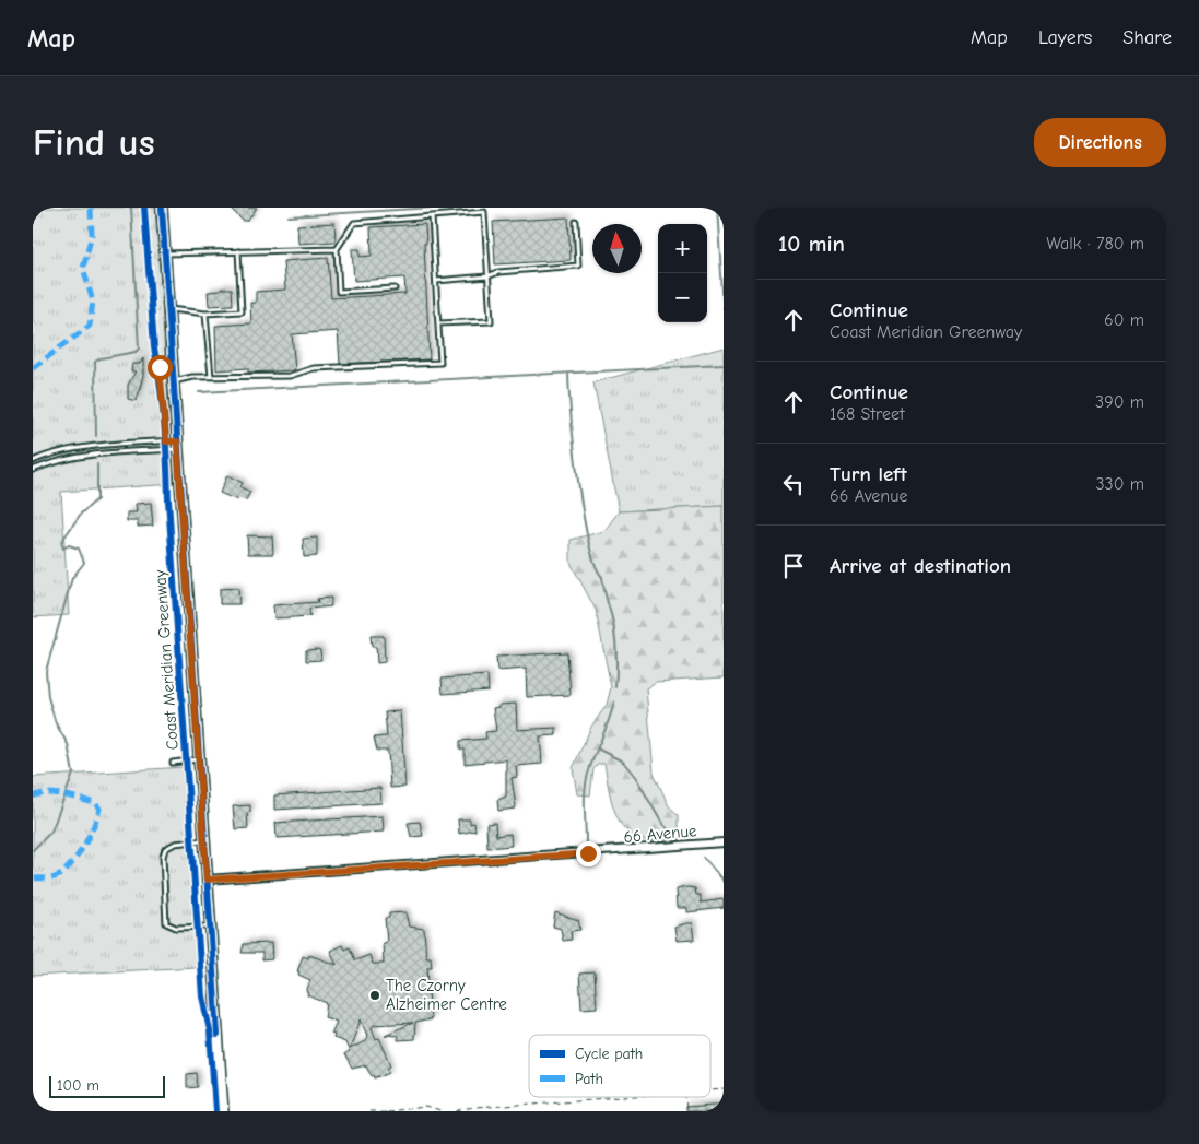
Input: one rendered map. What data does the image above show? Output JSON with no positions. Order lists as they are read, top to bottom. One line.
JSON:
{"streets":{"street":["66 Avenue"],"cycle path":["Coast Meridian Greenway"]},"places":["The Czorny Alzheimer Centre"],"legend":["Cycle path","Path"],"scale_bar":"100 m","north":"top","page":{"header":"Map","nav":["Map","Layers","Share"],"buttons":"Directions","title":"Find us","heading":["10 min","Walk · 780 m"],"map_buttons":["+","−"],"list":[["Continue","Coast Meridian Greenway","60 m"],["Continue","168 Street","390 m"],["Turn left","66 Avenue","330 m"],"Arrive at destination"],"scale":"100 m"}}
